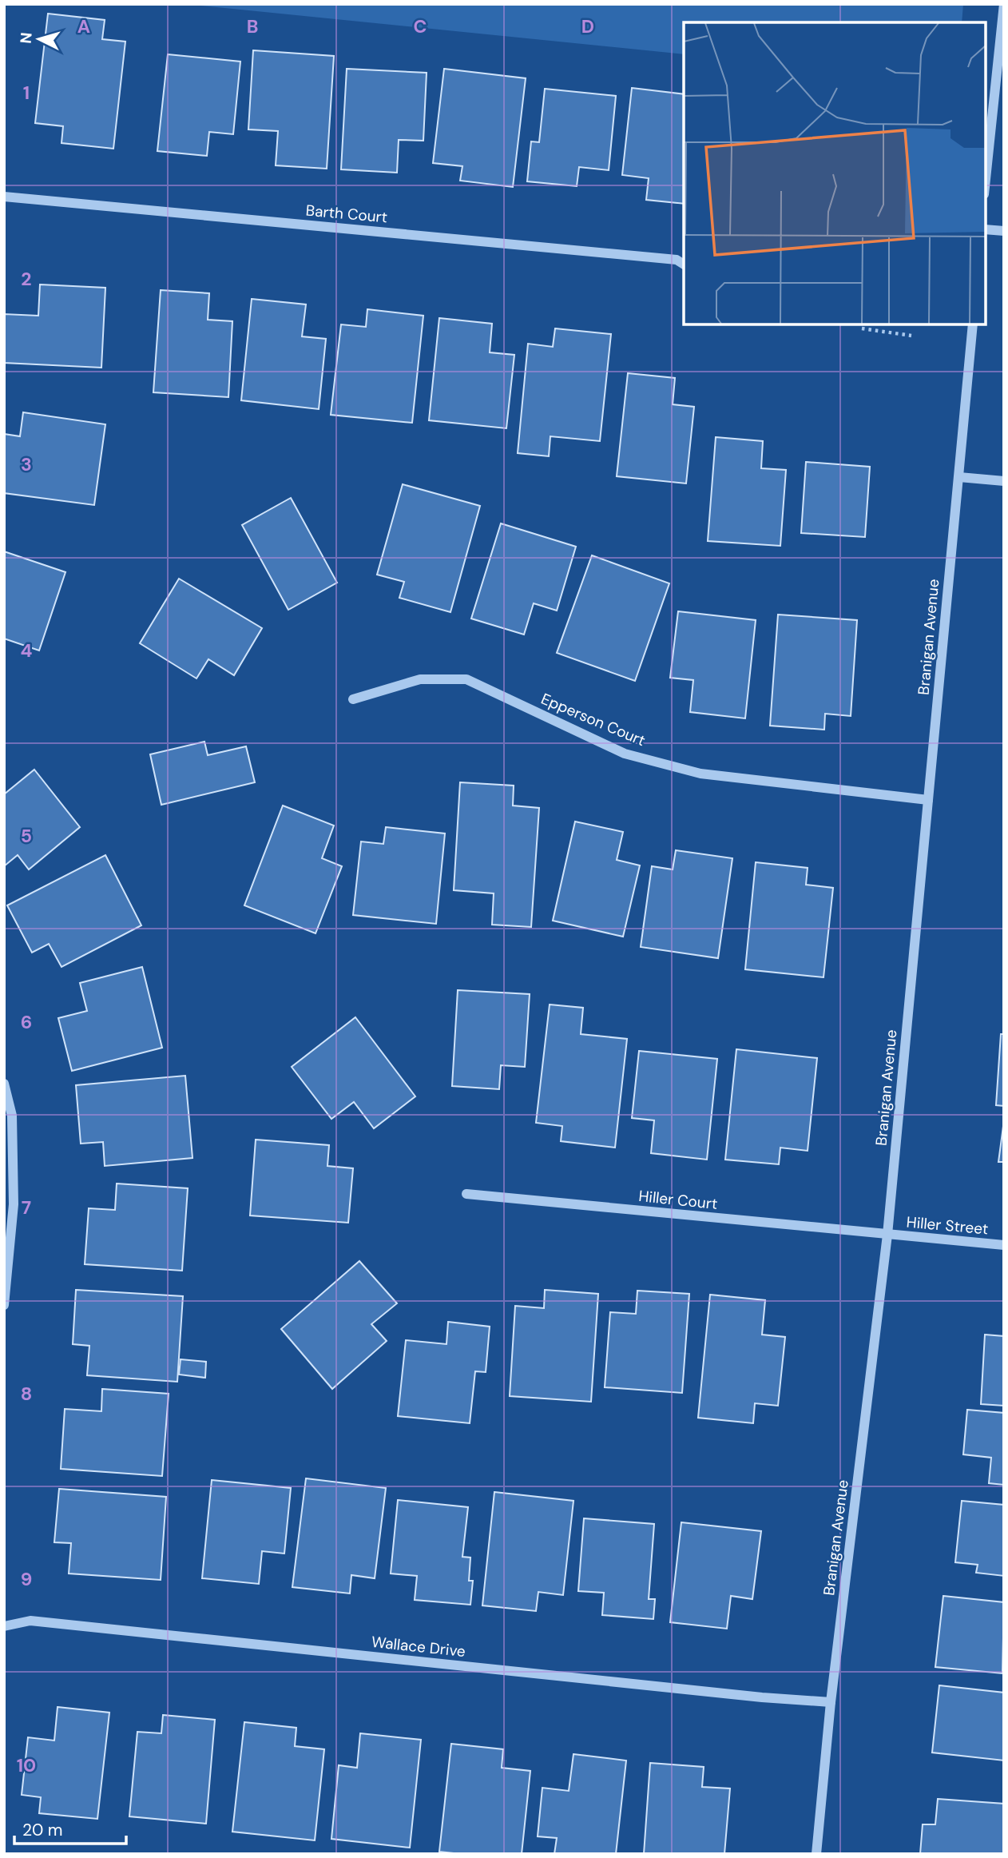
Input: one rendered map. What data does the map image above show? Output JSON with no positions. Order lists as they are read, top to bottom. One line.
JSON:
{"streets":{"street":["Barth Court","Branigan Avenue","Epperson Court","Hiller Court","Hiller Street","Wallace Drive"]},"crossings":[["Branigan Avenue","Epperson Court"],["Branigan Avenue","Hiller Court"],["Branigan Avenue","Hiller Street"],["Branigan Avenue","Wallace Drive"],["Hiller Court","Hiller Street"]],"scale_bar":"20 m","north":"left","grid":{"columns":["A","B","C","D"],"rows":["1","2","3","4","5","6","7","8","9","10"]}}
